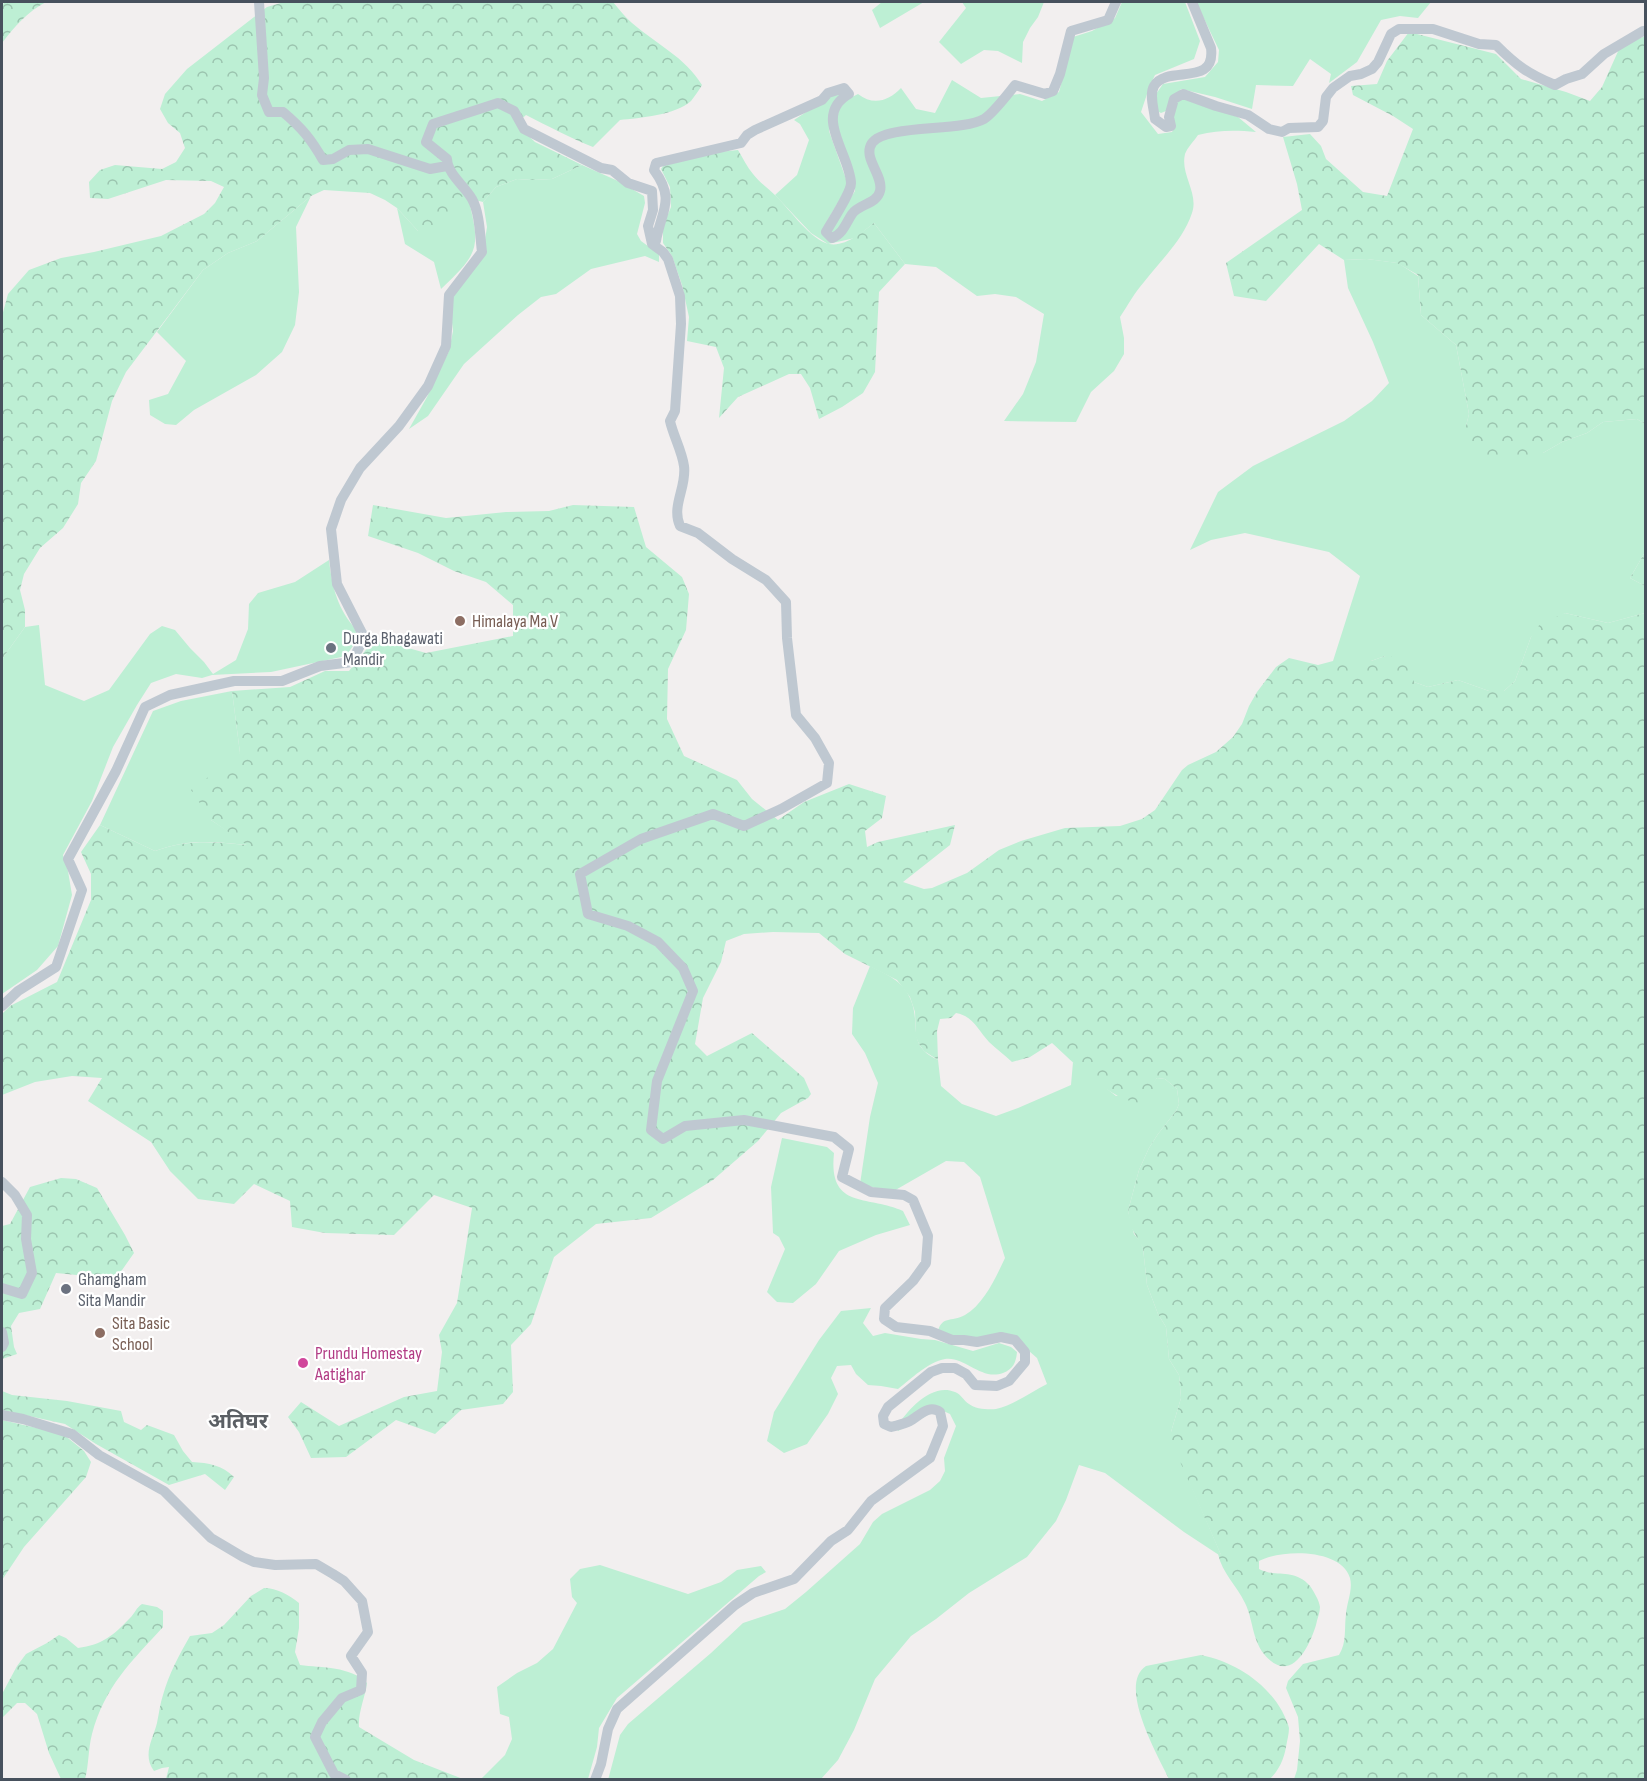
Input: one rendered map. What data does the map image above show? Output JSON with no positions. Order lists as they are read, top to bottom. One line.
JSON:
{"districts":["अतिघर"],"places":["Himalaya Ma V","Durga Bhagawati Mandir","Ghamgham Sita Mandir","Sita Basic School","Prundu Homestay Aatighar"]}
